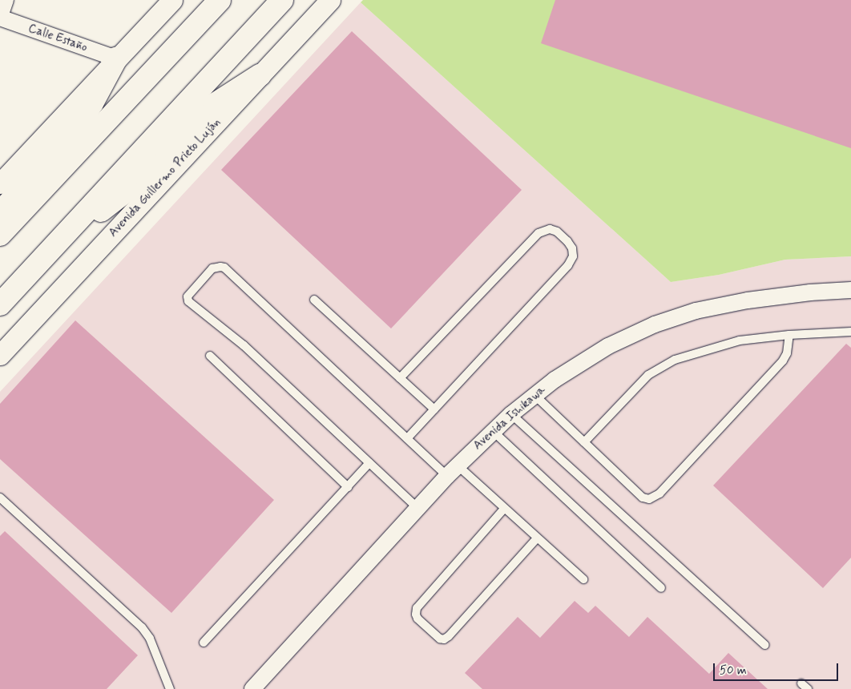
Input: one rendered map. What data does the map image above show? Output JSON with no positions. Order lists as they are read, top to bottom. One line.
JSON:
{"streets":{"street":["Calle Estaño","Avenida Guillermo Prieto Luján","Avenida Ishikawa"]},"scale_bar":"50 m"}
